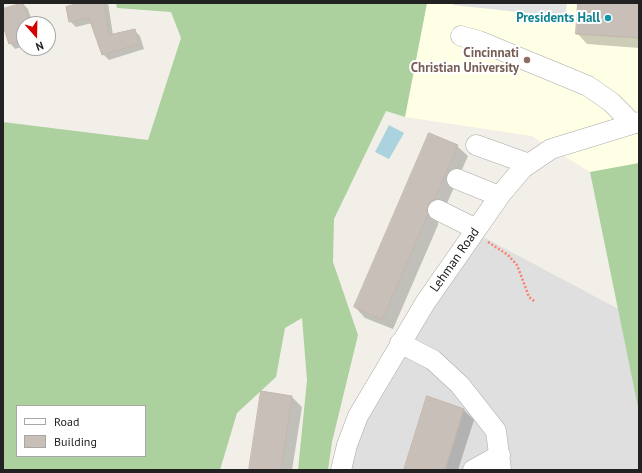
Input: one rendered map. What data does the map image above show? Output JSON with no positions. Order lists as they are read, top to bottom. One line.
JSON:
{"streets":{"street":["Lehman Road"]},"places":["Presidents Hall","Cincinnati Christian University"],"legend":["Road","Building"],"north":"bottom"}
